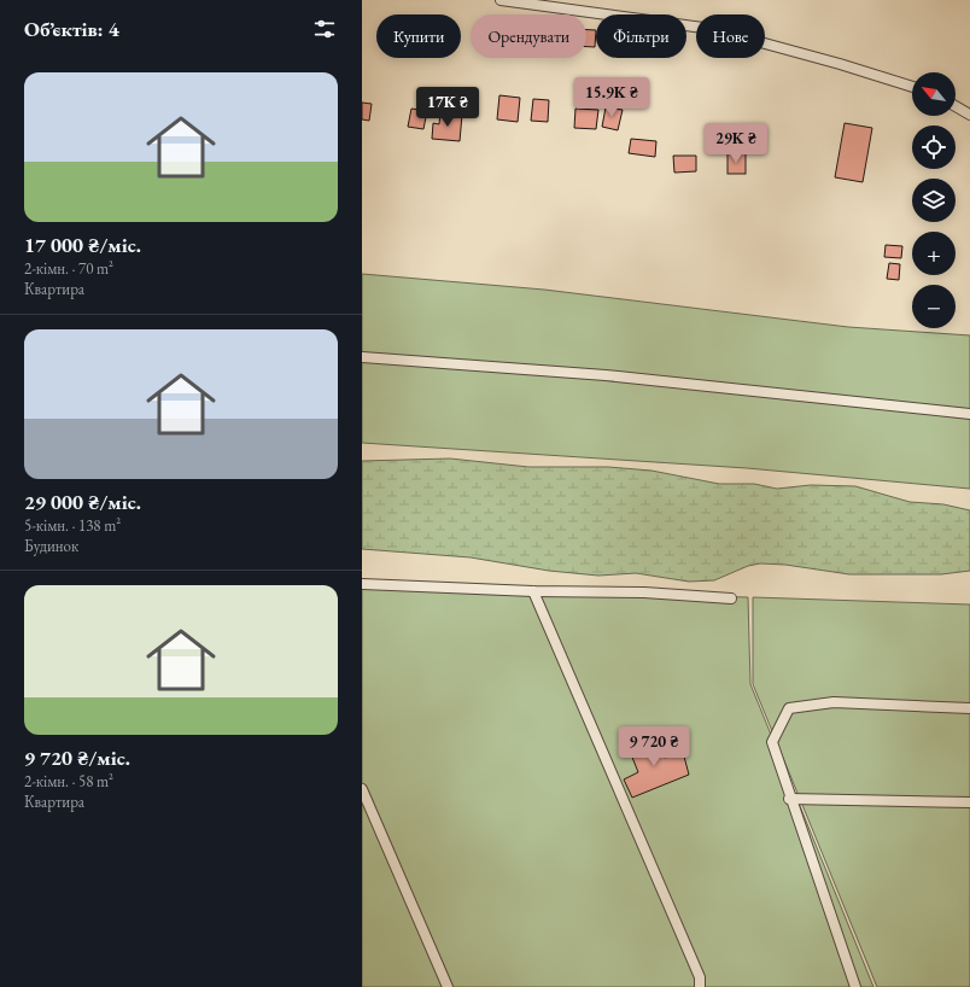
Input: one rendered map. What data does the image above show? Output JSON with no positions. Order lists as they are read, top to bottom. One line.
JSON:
{"north":"top left","page":{"heading":"Об’єктів: 4","chip":["Купити","Орендувати","Фільтри","Нове"],"list":[{"name":"17 000 ₴/міс.","note":"2-кімн. · 70 m² · Квартира"},{"name":"29 000 ₴/міс.","note":"5-кімн. · 138 m² · Будинок"},{"name":"9 720 ₴/міс.","note":"2-кімн. · 58 m² · Квартира"}],"map_buttons":["+","−"],"price":["15.9K ₴","17K ₴","29K ₴","9 720 ₴"]}}
